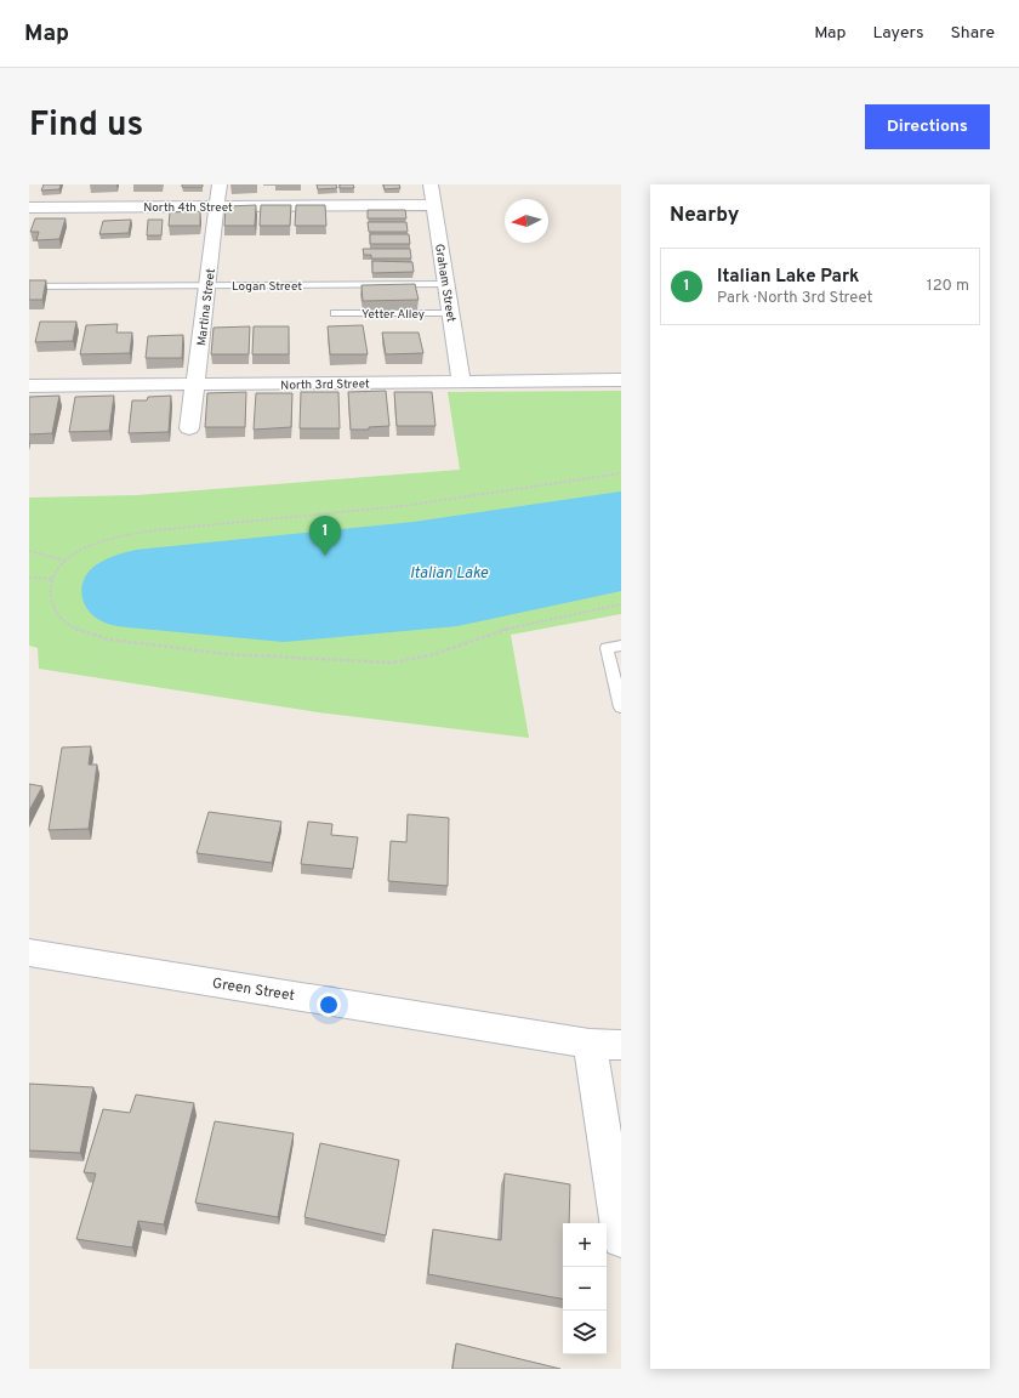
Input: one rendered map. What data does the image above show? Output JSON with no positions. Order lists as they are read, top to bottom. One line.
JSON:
{"streets":{"street":["North 4th Street","Graham Street","Martina Street","North 3rd Street","Green Street"],"lane":["Logan Street","Yetter Alley"]},"crossings":[["North 4th Street","Graham Street"],["North 4th Street","Martina Street"],["Graham Street","Logan Street"],["Graham Street","Yetter Alley"],["Graham Street","North 3rd Street"],["Logan Street","Martina Street"],["Martina Street","North 3rd Street"]],"water":["Italian Lake"],"north":"left","page":{"header":"Map","nav":["Map","Layers","Share"],"title":"Find us","buttons":"Directions","heading":"Nearby","list":[{"mark":"1","name":"Italian Lake Park","note":"Park · North 3rd Street","value":"120 m"}],"pins":"1","map_buttons":["+","−"]}}
